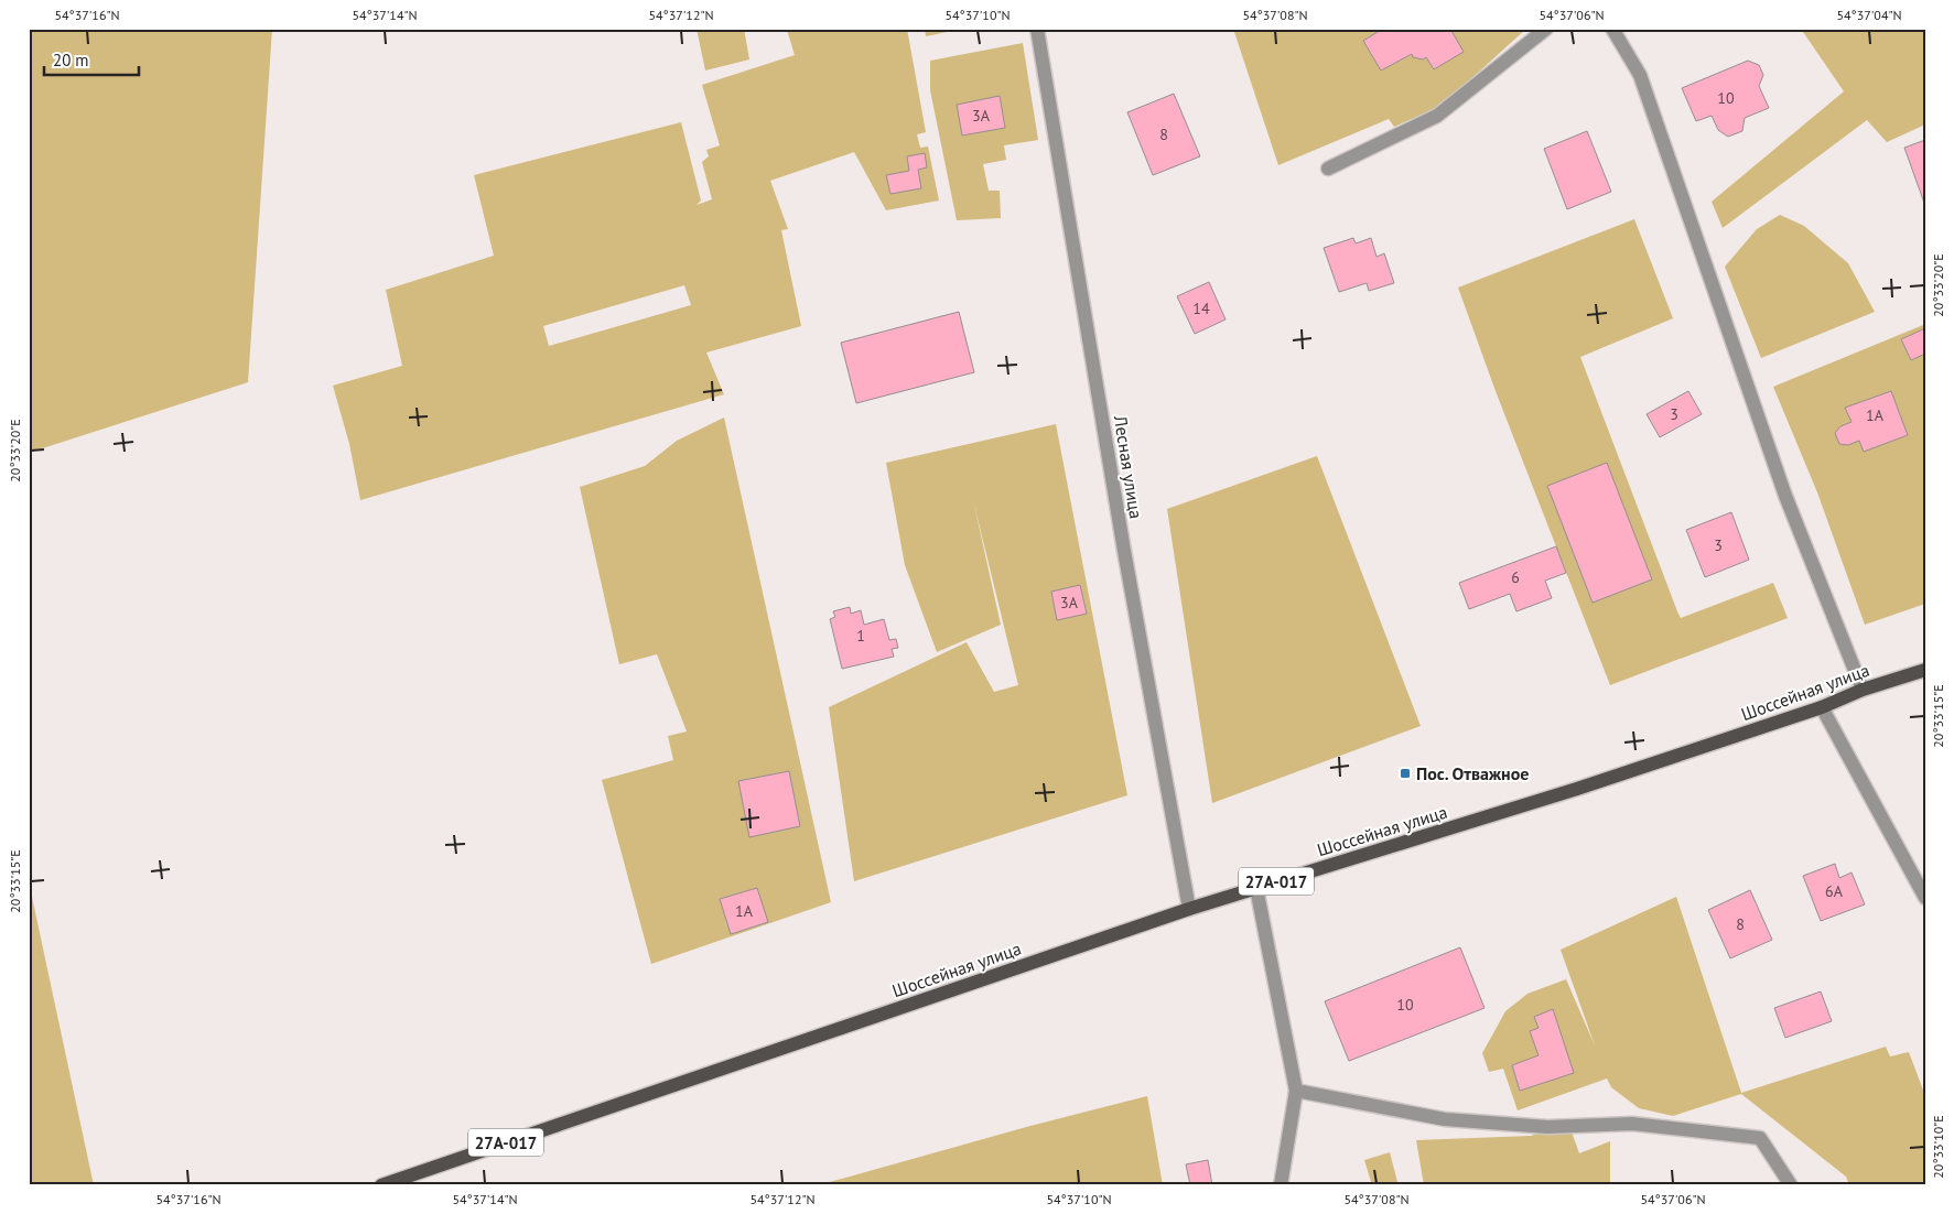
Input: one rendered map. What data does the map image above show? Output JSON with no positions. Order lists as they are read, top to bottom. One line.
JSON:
{"streets":{"main road":["Шоссейная улица","27А-017"],"street":["Лесная улица"]},"crossings":[["Лесная улица","Шоссейная улица"]],"places":{"transit":["Пос. Отважное"]},"house_numbers":["10","3А","8","14","3","1А","3","6","3А","1","6А","1А","8","10"],"scale_bar":"20 m","coordinates":["54°37'16\"N","54°37'14\"N","54°37'12\"N","54°37'10\"N","54°37'08\"N","54°37'06\"N","54°37'04\"N","20°33'20\"E","20°33'15\"E","20°33'10\"E"]}
